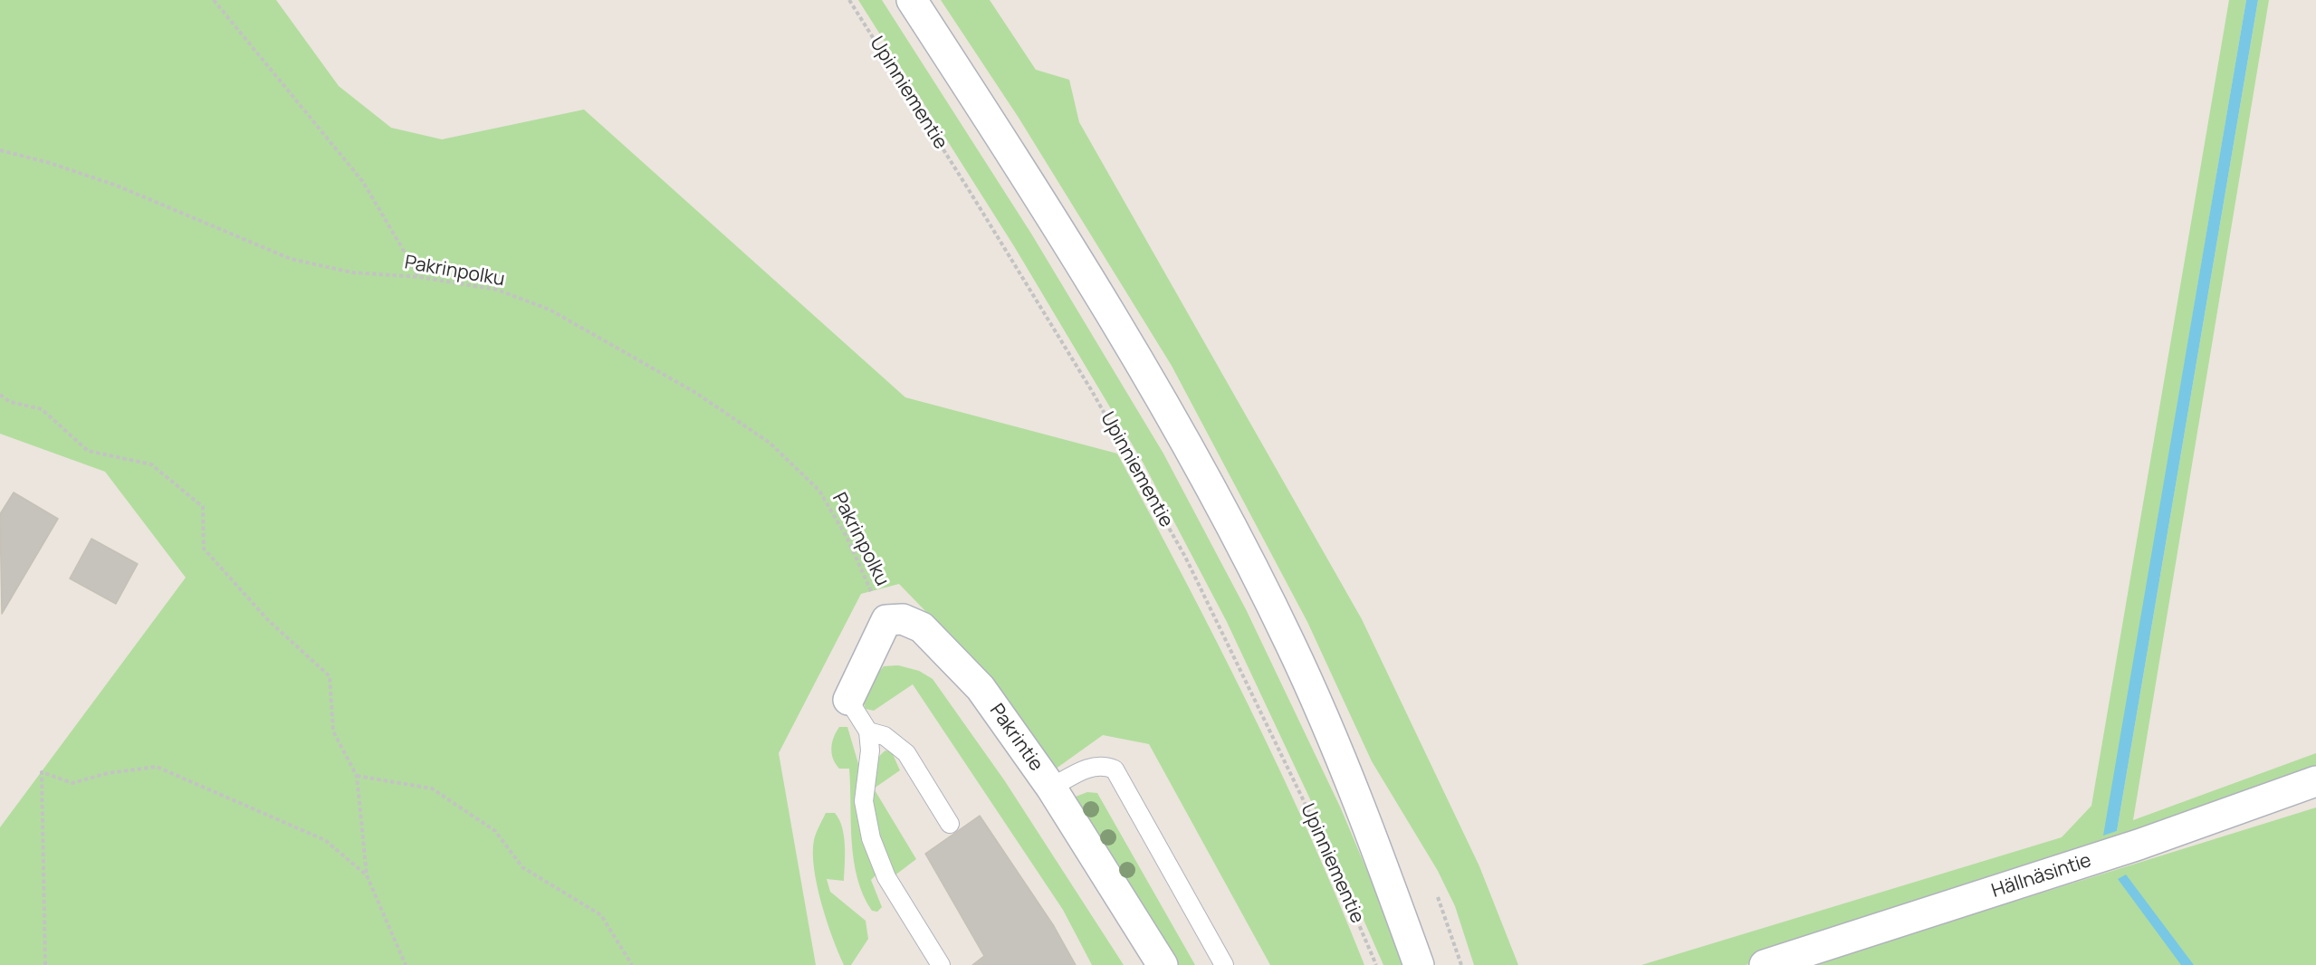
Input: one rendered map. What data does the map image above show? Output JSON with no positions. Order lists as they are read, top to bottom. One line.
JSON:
{"streets":{"street":["Pakrintie","Hällnäsintie"],"path":["Upinniementie","Pakrinpolku"]},"crossings":[["Pakrinpolku","Pakrintie"]]}
